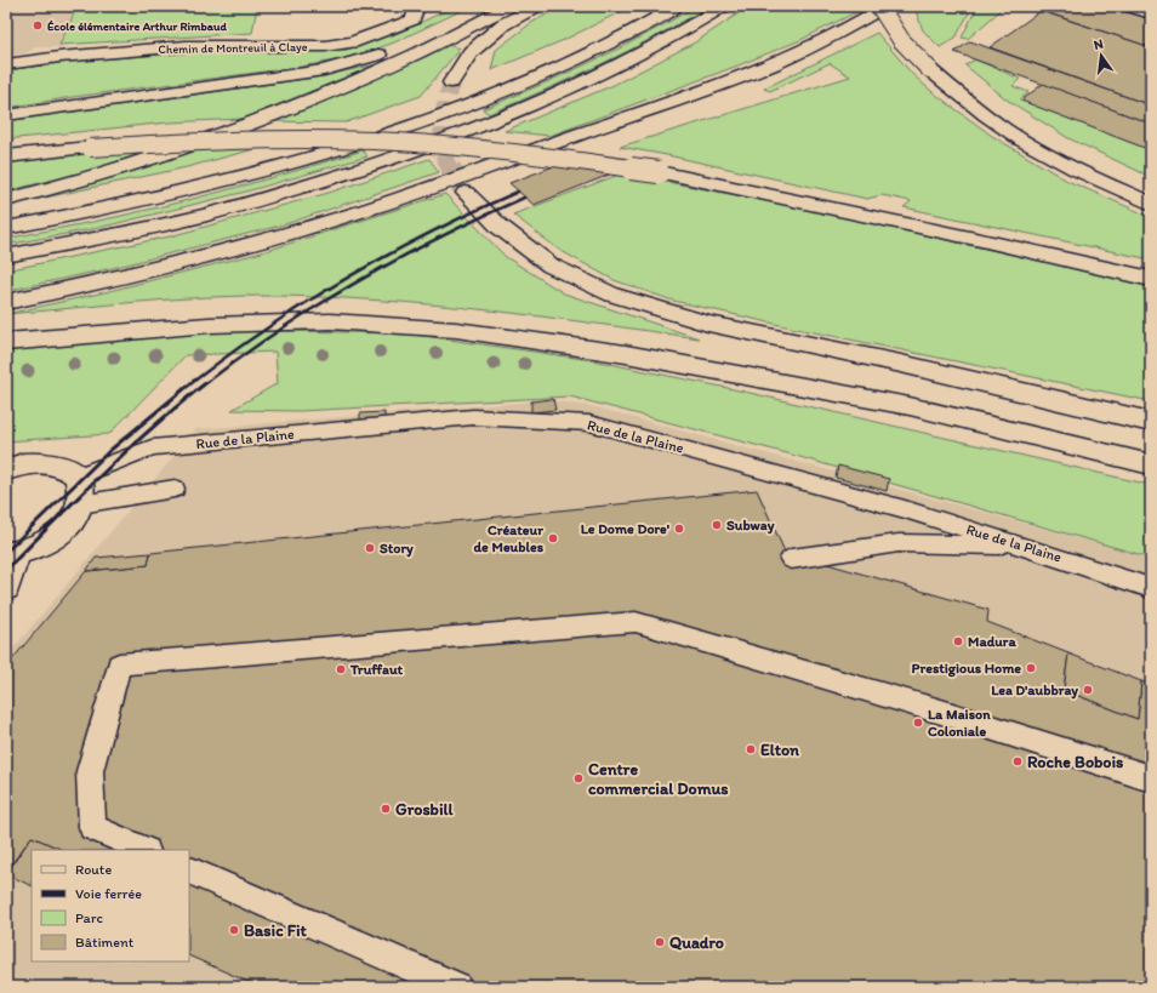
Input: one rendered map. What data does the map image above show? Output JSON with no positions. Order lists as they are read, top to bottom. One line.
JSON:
{"streets":{"main road":["Chemin de Montreuil à Claye"],"lane":["Rue de la Plaine"]},"places":["École élémentaire Arthur Rimbaud","Subway","Le Dome Dore'","Créateur de Meubles","Story","Madura","Prestigious Home","Truffaut","Lea D'aubbray","La Maison Coloniale","Elton","Roche Bobois","Centre commercial Domus","Grosbill","Basic Fit","Quadro"],"legend":["Route","Voie ferrée","Parc","Bâtiment"],"north":"top"}
